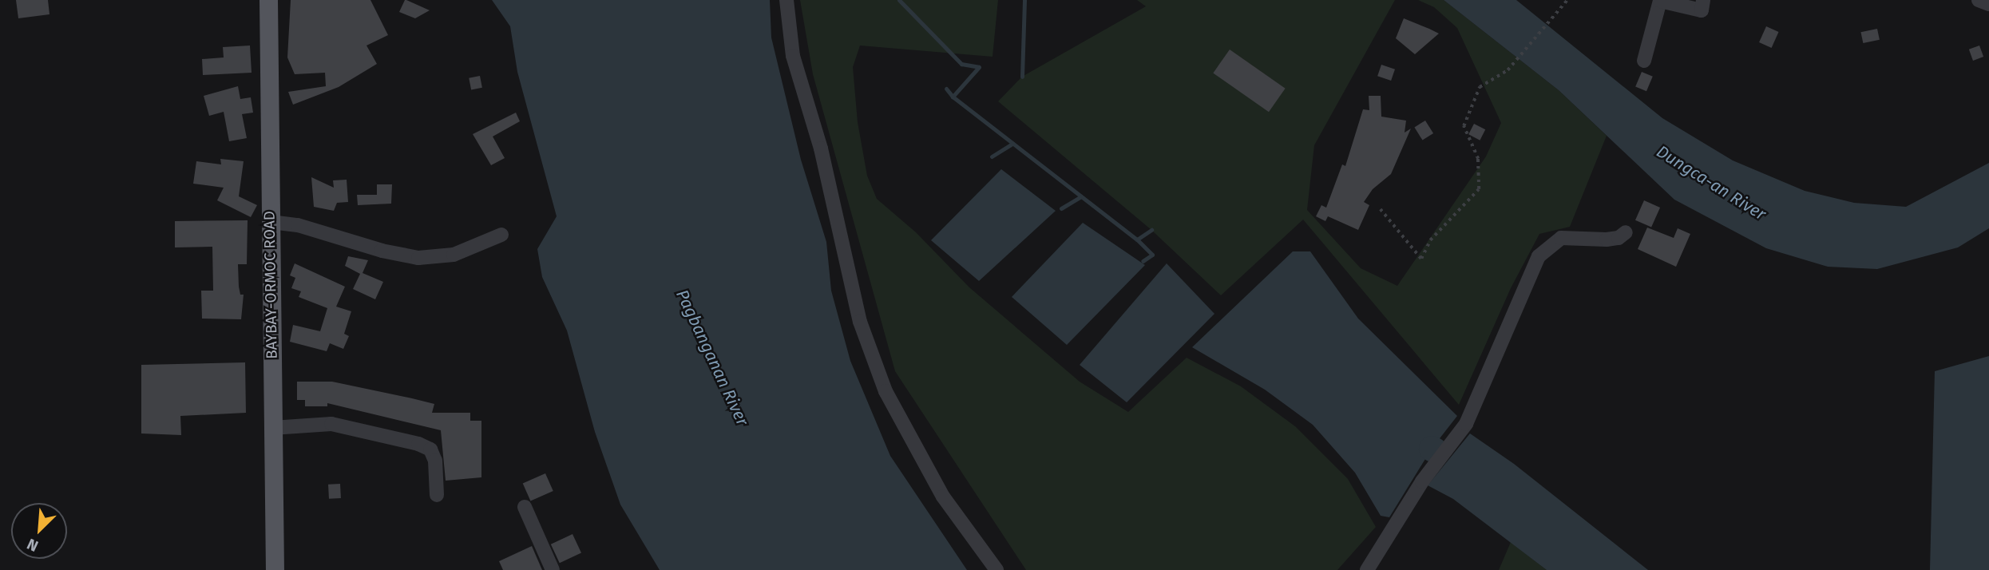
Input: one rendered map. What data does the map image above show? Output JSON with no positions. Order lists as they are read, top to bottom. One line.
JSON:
{"streets":{"main road":["BAYBAY-ORMOC ROAD"]},"water":["Dungca-an River","Pagbanganan River"],"north":"bottom left"}
